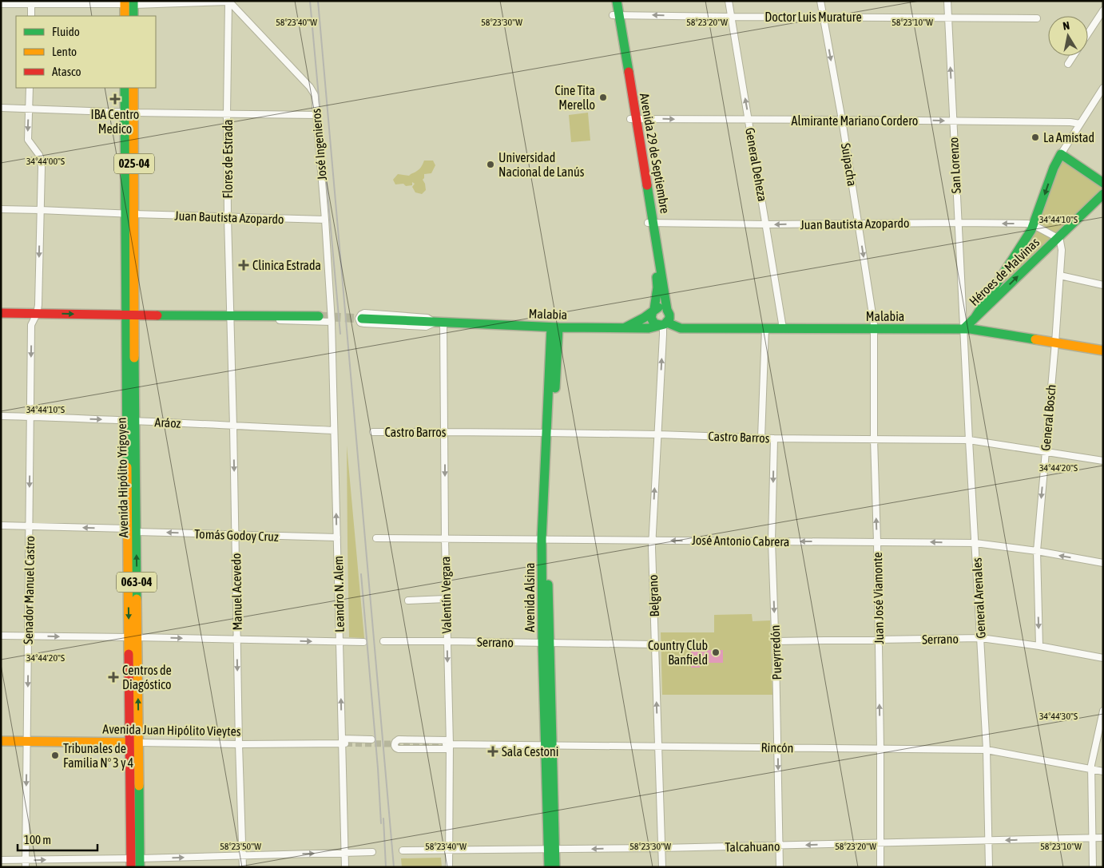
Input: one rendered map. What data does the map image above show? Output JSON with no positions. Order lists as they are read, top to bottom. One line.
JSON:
{"streets":{"main road":["Avenida 29 de Septiembre","025-04","Héroes de Malvinas","Malabia","Avenida Hipólito Yrigoyen","063-04","Avenida Alsina","Avenida Juan Hipólito Vieytes"],"street":["Doctor Luis Murature","Almirante Mariano Cordero","José Ingenieros","Flores de Estrada","General Deheza","Suipacha","San Lorenzo","Juan Bautista Azopardo","General Bosch","Aráoz","Castro Barros","Tomás Godoy Cruz","José Antonio Cabrera","Senador Manuel Castro","Manuel Acevedo","Leandro N. Alem","Valentín Vergara","Belgrano","Juan José Viamonte","General Arenales","Serrano","Pueyrredón","Rincón","Talcahuano"]},"crossings":[["Doctor Luis Murature","Avenida 29 de Septiembre"],["Doctor Luis Murature","General Deheza"],["Doctor Luis Murature","Suipacha"],["Doctor Luis Murature","San Lorenzo"],["Almirante Mariano Cordero","Avenida 29 de Septiembre"],["Almirante Mariano Cordero","General Deheza"],["Almirante Mariano Cordero","Suipacha"],["Almirante Mariano Cordero","San Lorenzo"],["Almirante Mariano Cordero","Héroes de Malvinas"],["José Ingenieros","Flores de Estrada"],["José Ingenieros","Juan Bautista Azopardo"],["José Ingenieros","Leandro N. Alem"],["Avenida 29 de Septiembre","Juan Bautista Azopardo"],["Avenida 29 de Septiembre","Malabia"],["Avenida 29 de Septiembre","Belgrano"],["Flores de Estrada","Juan Bautista Azopardo"],["Flores de Estrada","Manuel Acevedo"],["General Deheza","Juan Bautista Azopardo"],["General Deheza","Malabia"],["Suipacha","Juan Bautista Azopardo"],["Suipacha","Malabia"],["Suipacha","Juan José Viamonte"],["San Lorenzo","Juan Bautista Azopardo"],["San Lorenzo","Héroes de Malvinas"],["San Lorenzo","Malabia"],["San Lorenzo","General Arenales"],["Juan Bautista Azopardo","Héroes de Malvinas"],["Juan Bautista Azopardo","General Bosch"],["Juan Bautista Azopardo","Avenida Hipólito Yrigoyen"],["Juan Bautista Azopardo","Senador Manuel Castro"],["Héroes de Malvinas","Malabia"],["Héroes de Malvinas","General Bosch"],["Héroes de Malvinas","General Arenales"],["Malabia","General Bosch"],["Malabia","Valentín Vergara"],["Malabia","Belgrano"],["Malabia","Avenida Alsina"],["Malabia","Juan José Viamonte"],["Malabia","General Arenales"],["General Bosch","Castro Barros"],["General Bosch","José Antonio Cabrera"],["General Bosch","Serrano"],["Aráoz","Avenida Hipólito Yrigoyen"],["Aráoz","Senador Manuel Castro"],["Aráoz","Manuel Acevedo"],["Aráoz","Leandro N. Alem"],["Castro Barros","Valentín Vergara"],["Castro Barros","Belgrano"],["Castro Barros","Avenida Alsina"],["Castro Barros","Juan José Viamonte"],["Castro Barros","General Arenales"],["Castro Barros","Pueyrredón"],["Avenida Hipólito Yrigoyen","Tomás Godoy Cruz"],["Avenida Hipólito Yrigoyen","Avenida Juan Hipólito Vieytes"],["Tomás Godoy Cruz","Senador Manuel Castro"],["Tomás Godoy Cruz","Manuel Acevedo"],["Tomás Godoy Cruz","Leandro N. Alem"],["José Antonio Cabrera","Valentín Vergara"],["José Antonio Cabrera","Belgrano"],["José Antonio Cabrera","Avenida Alsina"],["José Antonio Cabrera","Juan José Viamonte"],["José Antonio Cabrera","General Arenales"],["José Antonio Cabrera","Pueyrredón"],["Senador Manuel Castro","Avenida Juan Hipólito Vieytes"],["Manuel Acevedo","Avenida Juan Hipólito Vieytes"],["Leandro N. Alem","Avenida Juan Hipólito Vieytes"],["Valentín Vergara","Serrano"],["Valentín Vergara","Rincón"],["Valentín Vergara","Talcahuano"],["Belgrano","Serrano"],["Belgrano","Rincón"],["Belgrano","Talcahuano"],["Avenida Alsina","Serrano"],["Avenida Alsina","Rincón"],["Avenida Alsina","Talcahuano"],["Juan José Viamonte","Serrano"],["Juan José Viamonte","Rincón"],["Juan José Viamonte","Talcahuano"],["General Arenales","Serrano"],["General Arenales","Rincón"],["General Arenales","Talcahuano"],["Serrano","Pueyrredón"],["Pueyrredón","Rincón"],["Pueyrredón","Talcahuano"]],"one_way":["Almirante Mariano Cordero","Suipacha","General Bosch","Tomás Godoy Cruz","José Antonio Cabrera","Senador Manuel Castro","Manuel Acevedo","Leandro N. Alem","Valentín Vergara","Belgrano","Juan José Viamonte","Pueyrredón","Talcahuano"],"places":{"other":["Cine Tita Merello","La Amistad","Universidad Nacional de Lanús","Country Club Banfield","Tribunales de Familia Nº 3 y 4"],"health":["IBA Centro Medico","Clinica Estrada","Centros de Diagóstico","Sala Cestoni"]},"legend":["Fluido","Lento","Atasco"],"scale_bar":"100 m","north":"top","coordinates":["58°23'40\"W","58°23'30\"W","58°23'20\"W","58°23'10\"W","34°44'00\"S","34°44'10\"S","34°44'20\"S","34°44'30\"S","58°23'50\"W"]}
